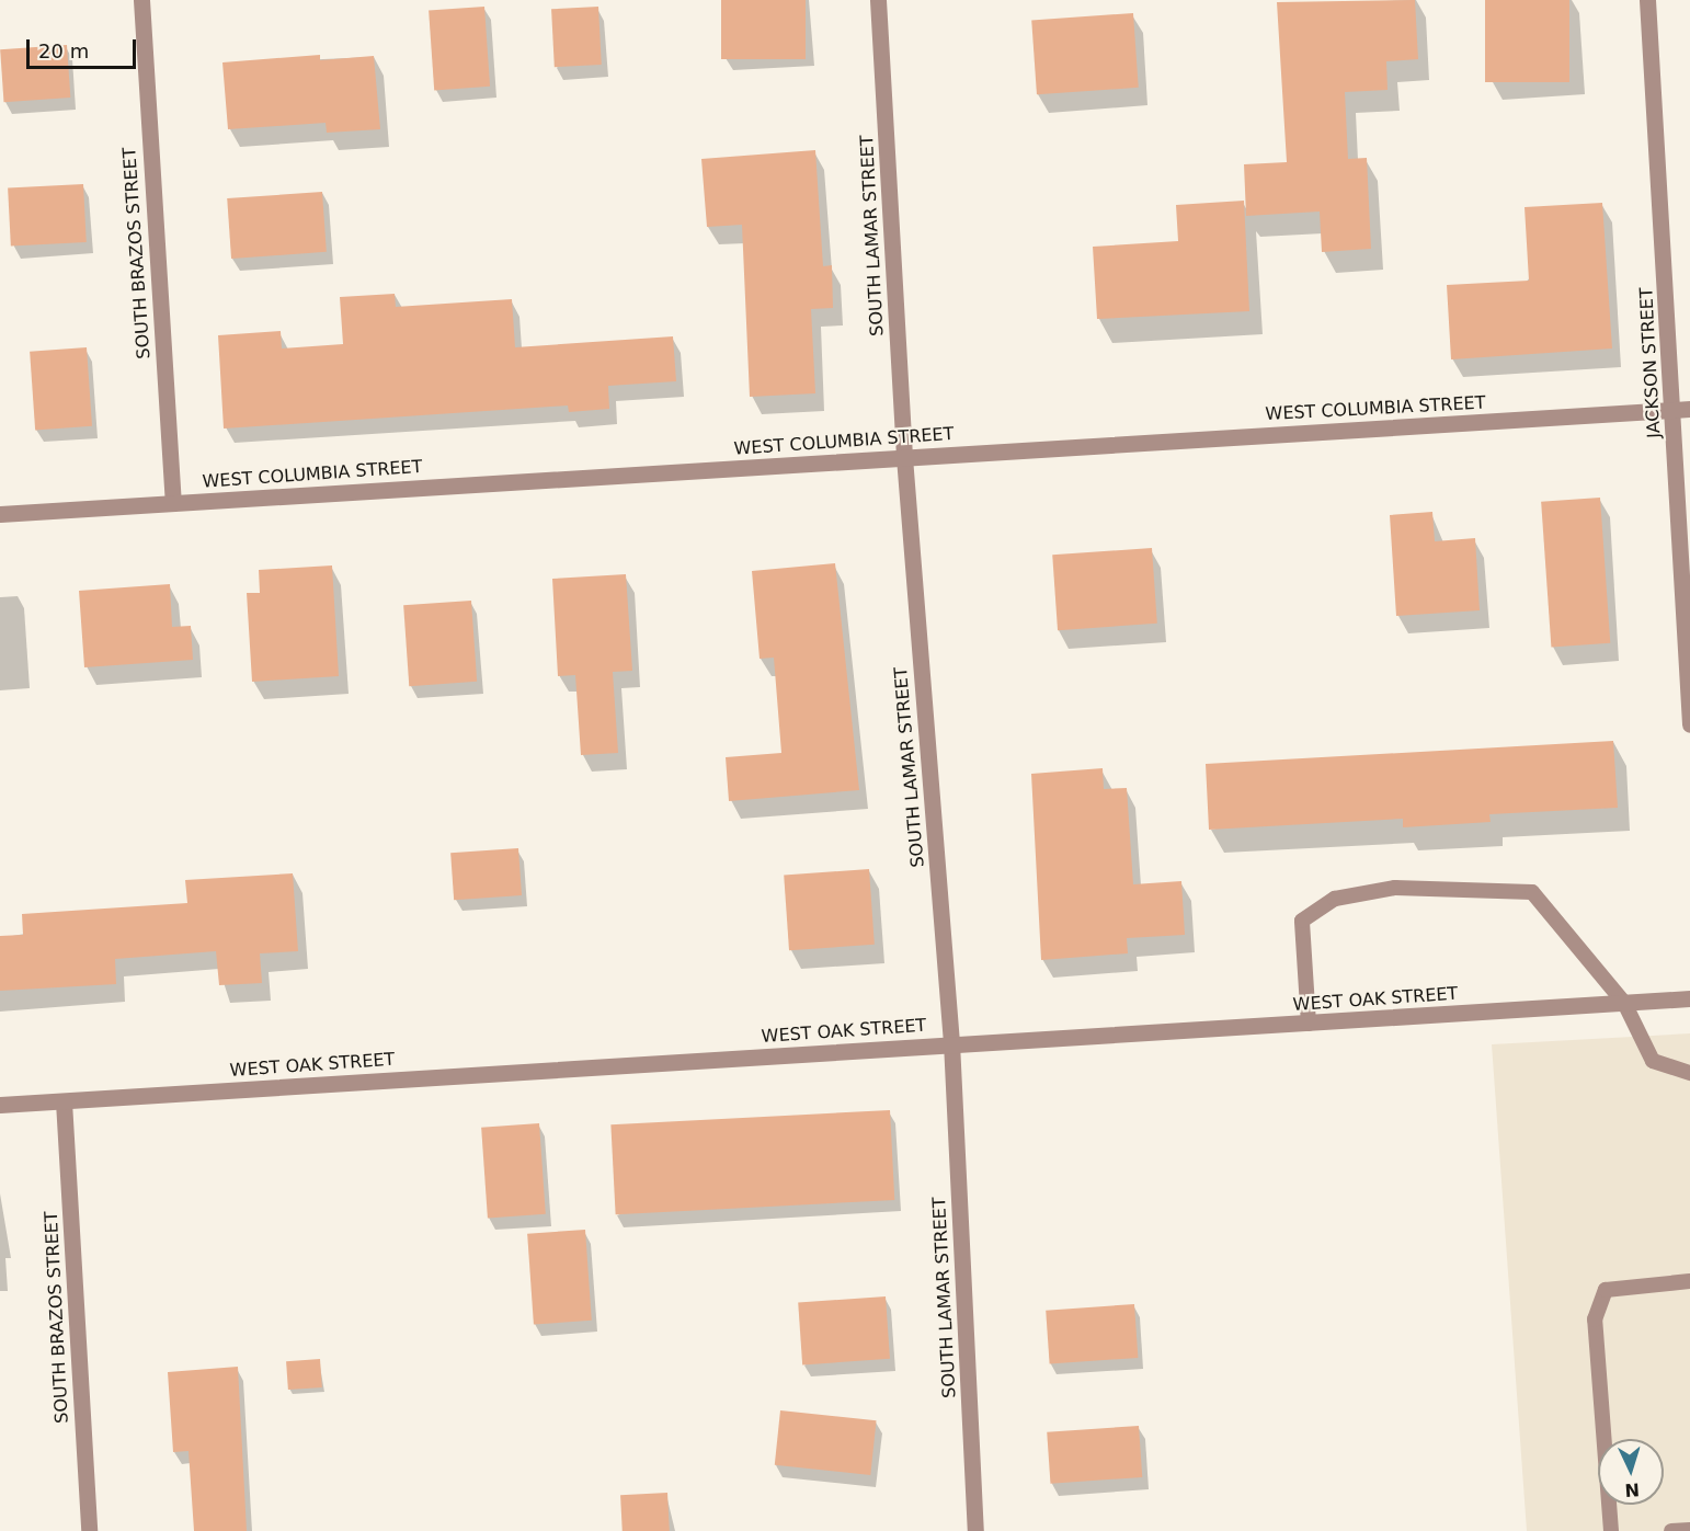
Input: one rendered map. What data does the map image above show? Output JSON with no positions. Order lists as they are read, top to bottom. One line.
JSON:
{"streets":{"street":["SOUTH LAMAR STREET","SOUTH BRAZOS STREET","JACKSON STREET","WEST COLUMBIA STREET","WEST OAK STREET"]},"crossings":[["SOUTH LAMAR STREET","WEST COLUMBIA STREET"],["SOUTH LAMAR STREET","WEST OAK STREET"],["SOUTH BRAZOS STREET","WEST COLUMBIA STREET"],["SOUTH BRAZOS STREET","WEST OAK STREET"],["JACKSON STREET","WEST COLUMBIA STREET"]],"scale_bar":"20 m","north":"bottom"}
